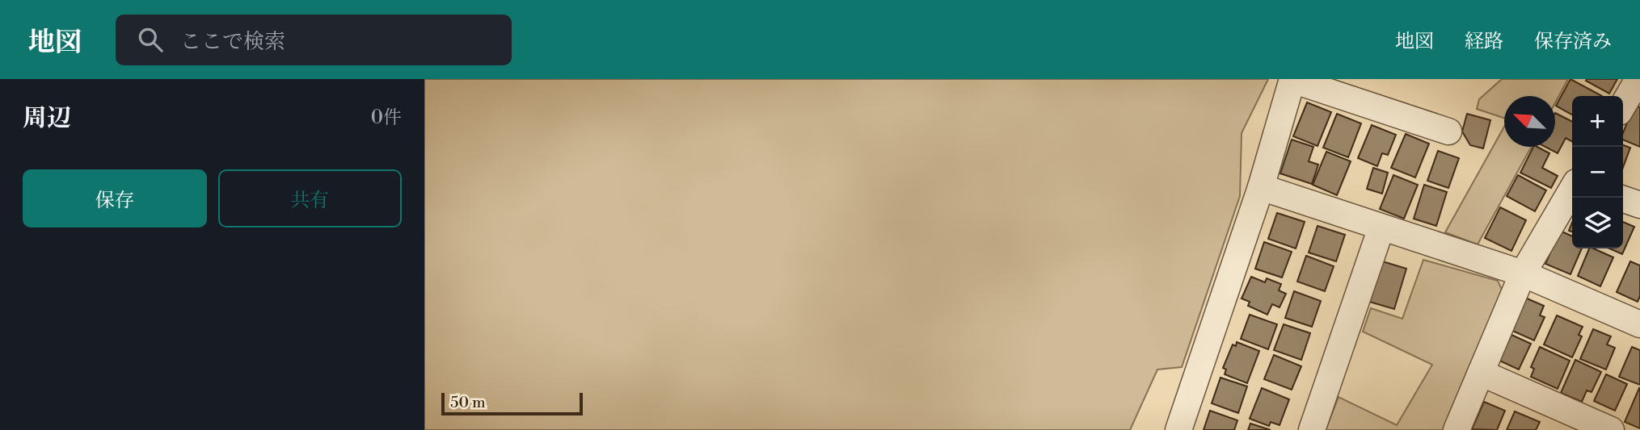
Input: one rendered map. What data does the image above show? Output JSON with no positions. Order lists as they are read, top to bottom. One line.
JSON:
{"scale_bar":"50 m","north":"top left","page":{"header":"地図","search":"ここで検索","nav":["地図","経路","保存済み"],"heading":["周辺","0件"],"map_buttons":["+","−"],"buttons":["保存","共有"],"scale":"50 m"}}
